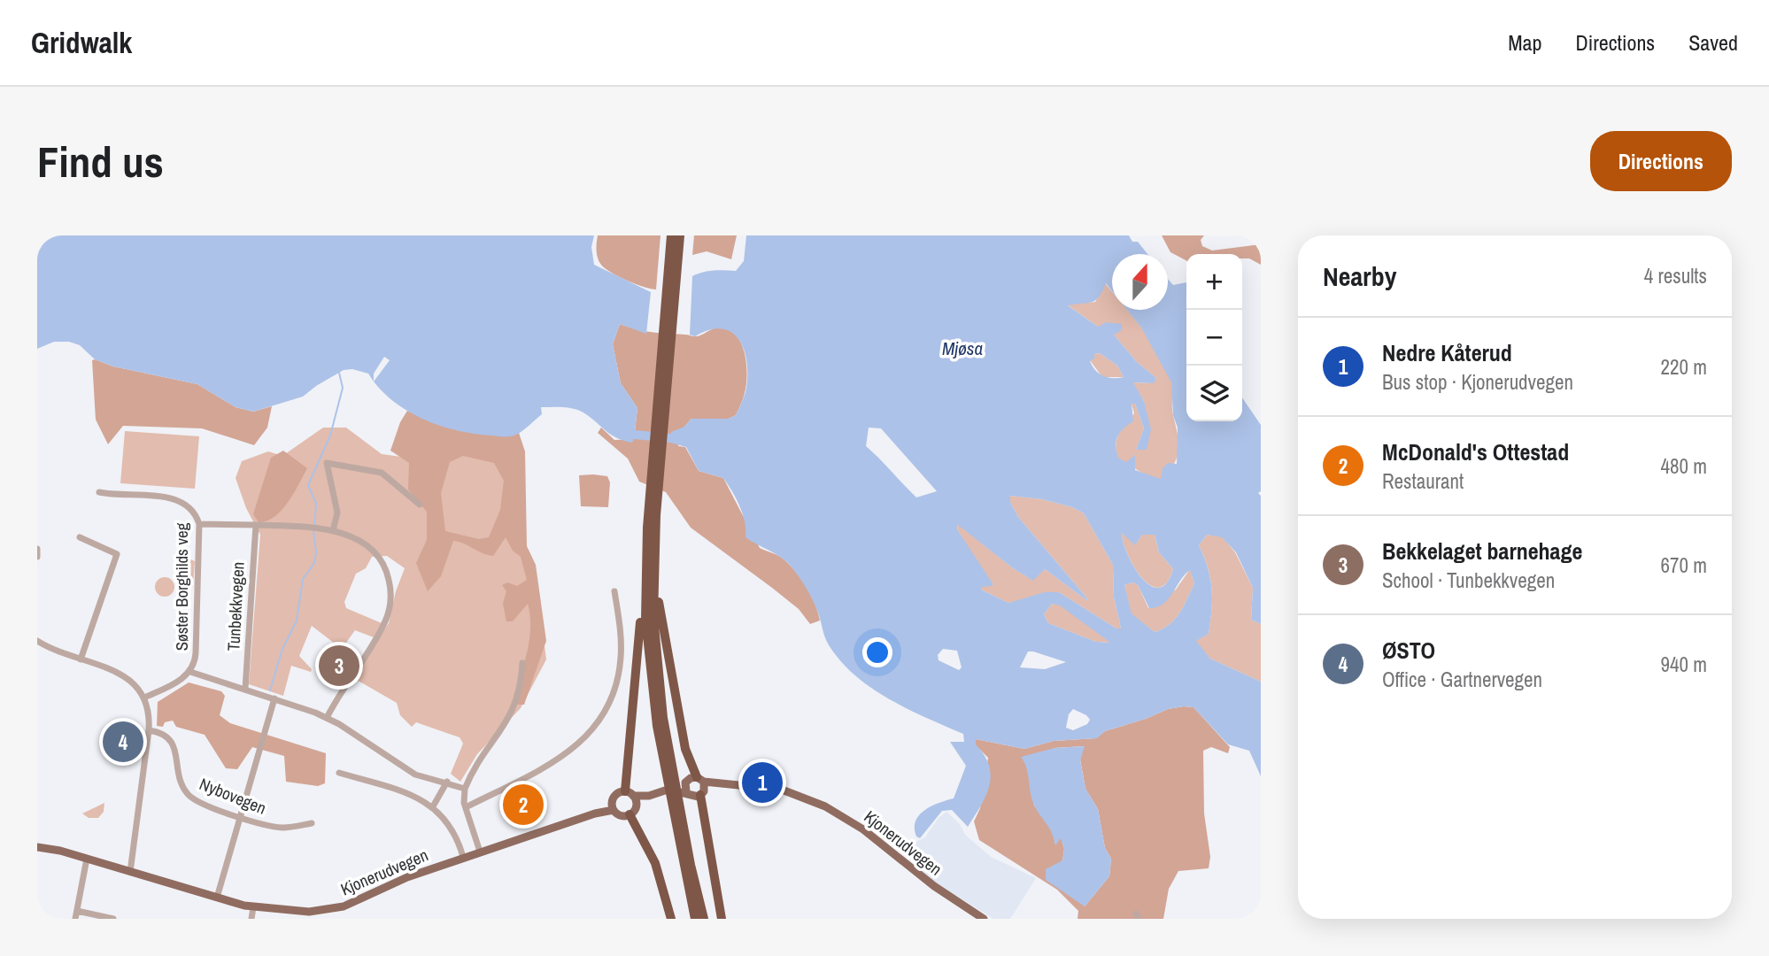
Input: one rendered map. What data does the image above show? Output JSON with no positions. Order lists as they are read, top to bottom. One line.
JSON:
{"streets":{"main road":["Kjonerudvegen"],"street":["Søster Borghilds veg","Tunbekkvegen","Nybovegen"]},"water":["Mjøsa"],"north":"top","page":{"header":"Gridwalk","nav":["Map","Directions","Saved"],"buttons":"Directions","title":"Find us","heading":["Nearby","4 results"],"map_buttons":["+","−"],"list":[{"mark":"1","name":"Nedre Kåterud","note":"Bus stop · Kjonerudvegen","value":"220 m"},{"mark":"2","name":"McDonald's Ottestad","note":"Restaurant","value":"480 m"},{"mark":"3","name":"Bekkelaget barnehage","note":"School · Tunbekkvegen","value":"670 m"},{"mark":"4","name":"ØSTO","note":"Office · Gartnervegen","value":"940 m"}],"pins":["3","4","1","2"]}}
